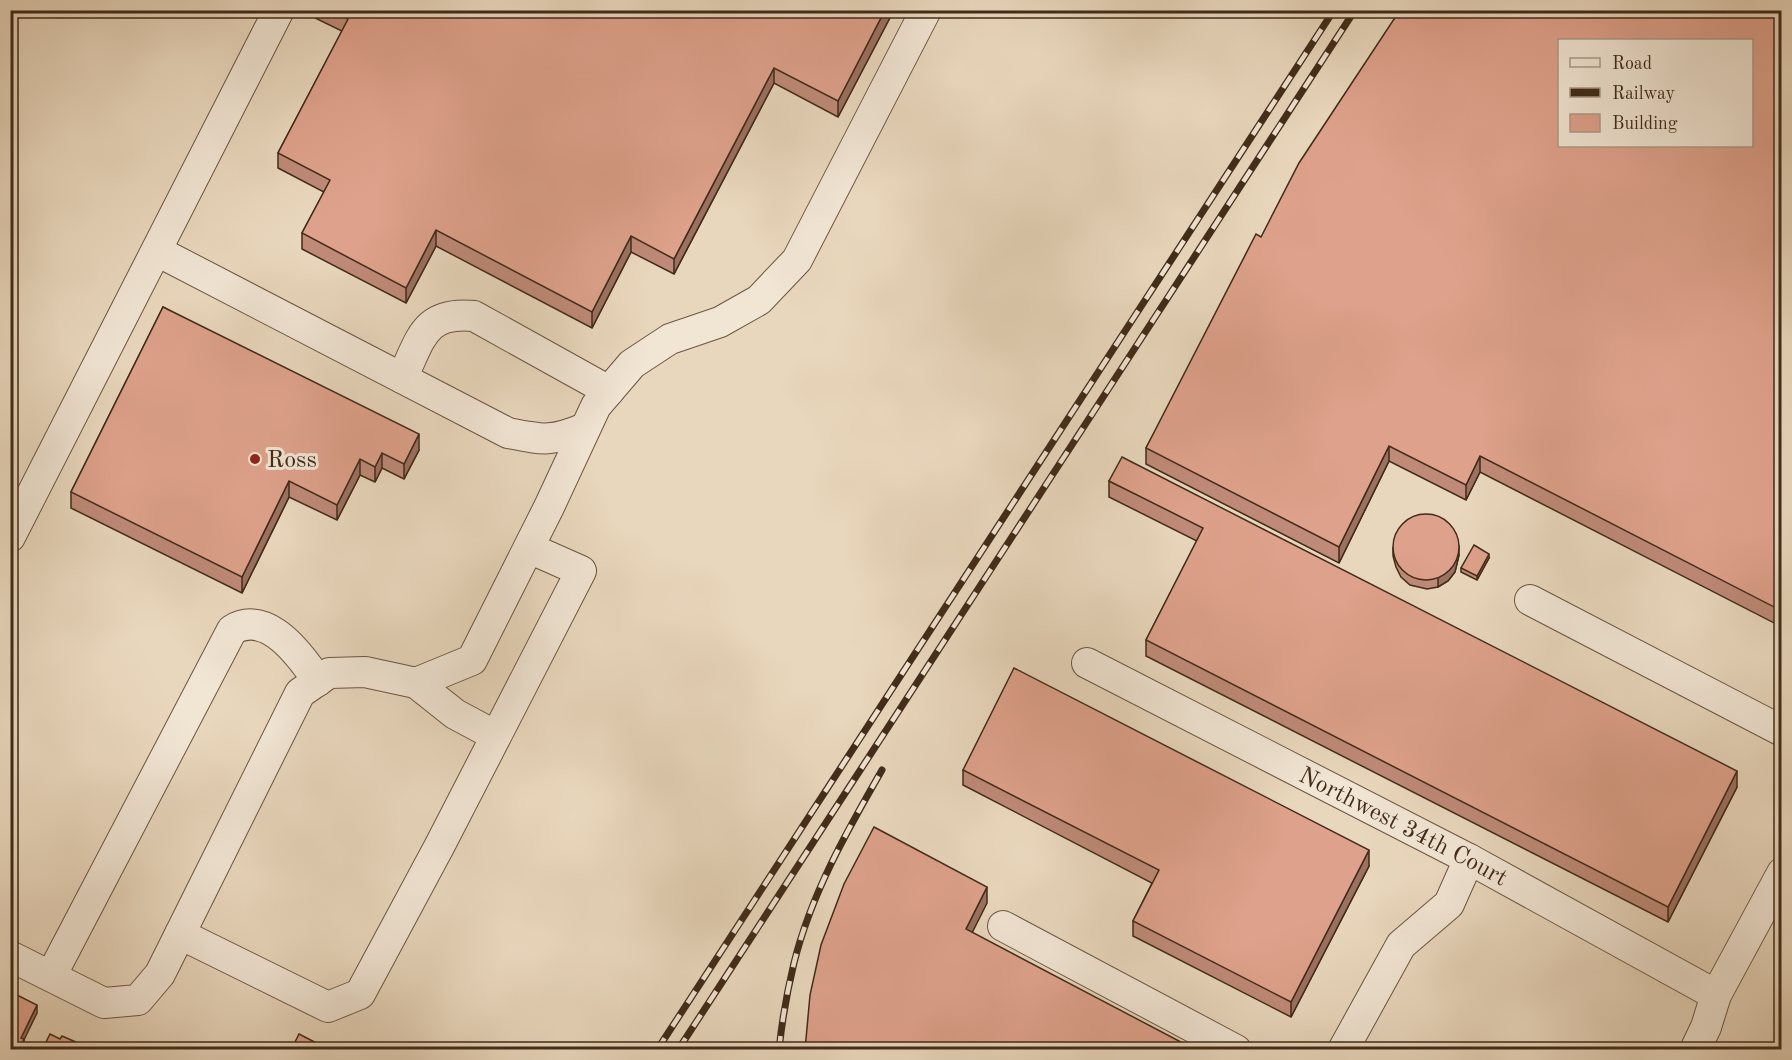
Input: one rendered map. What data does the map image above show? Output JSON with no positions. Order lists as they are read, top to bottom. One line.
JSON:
{"streets":{"street":["Northwest 34th Court"]},"places":["Ross"],"legend":["Road","Railway","Building"]}
